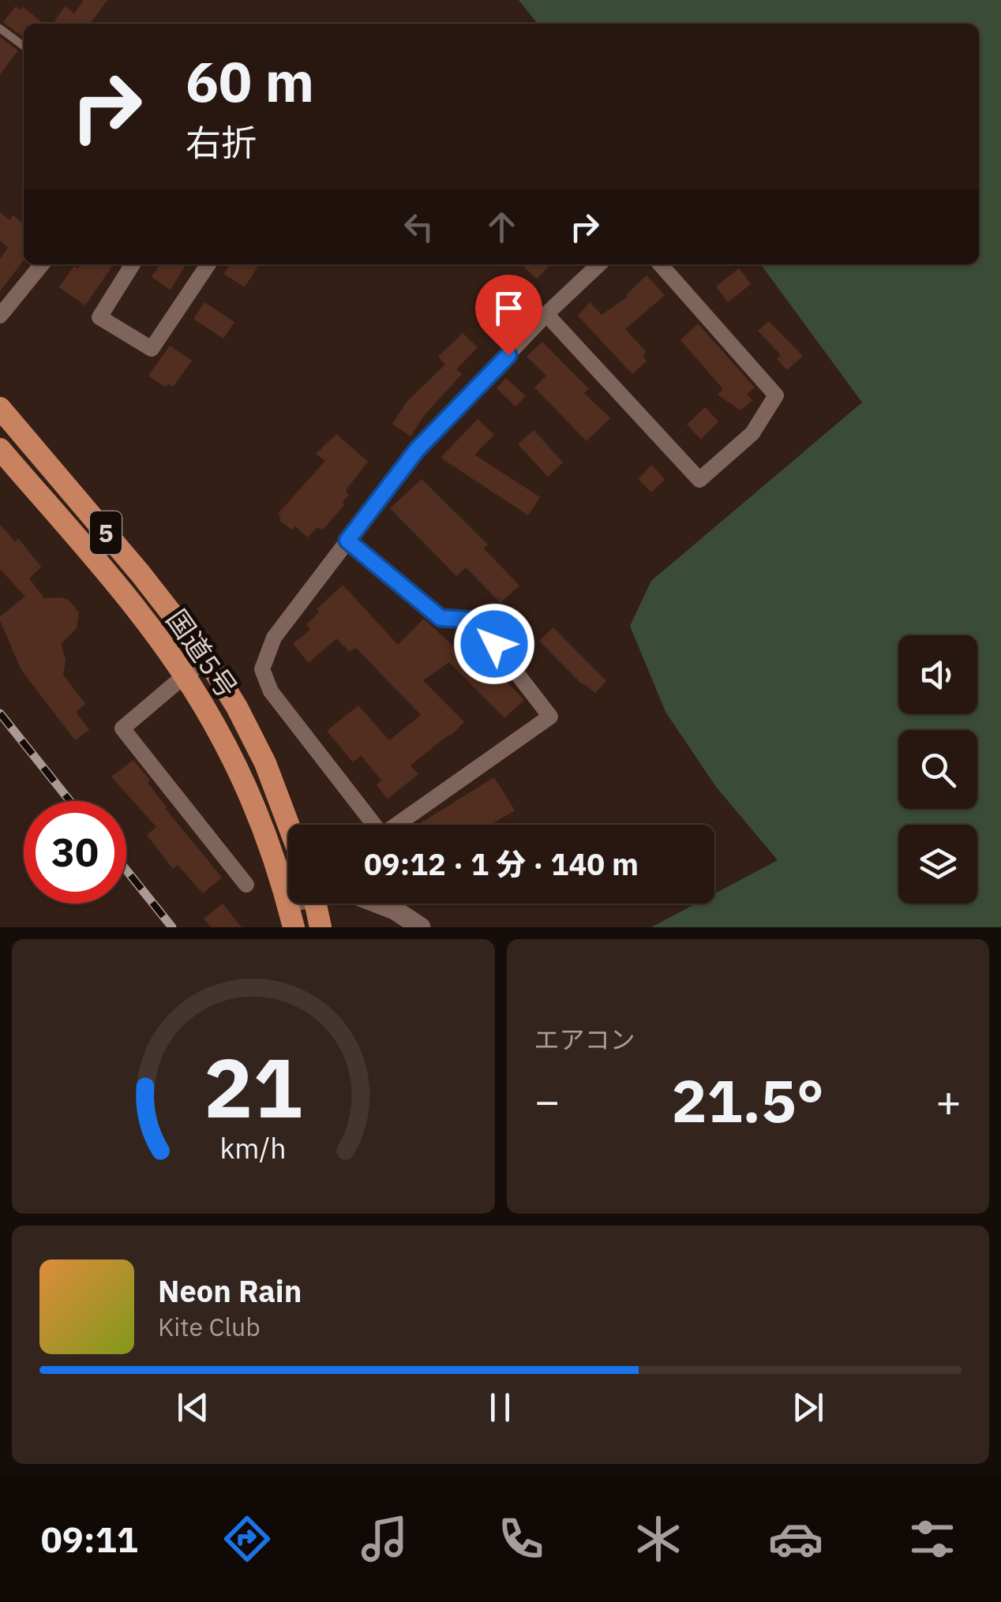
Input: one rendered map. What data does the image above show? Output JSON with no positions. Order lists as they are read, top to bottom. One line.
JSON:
{"streets":{"highway":["5","国道5号"]},"page":{"turn":["60 m","右折"],"limit":"30","trip":"09:12 · 1 分 · 140 m","tile":"エアコン","heat":["−","21.5°","+"],"song":["Neon Rain","Kite Club"],"tabs":"09:11","gauge":["21","km/h"]}}
